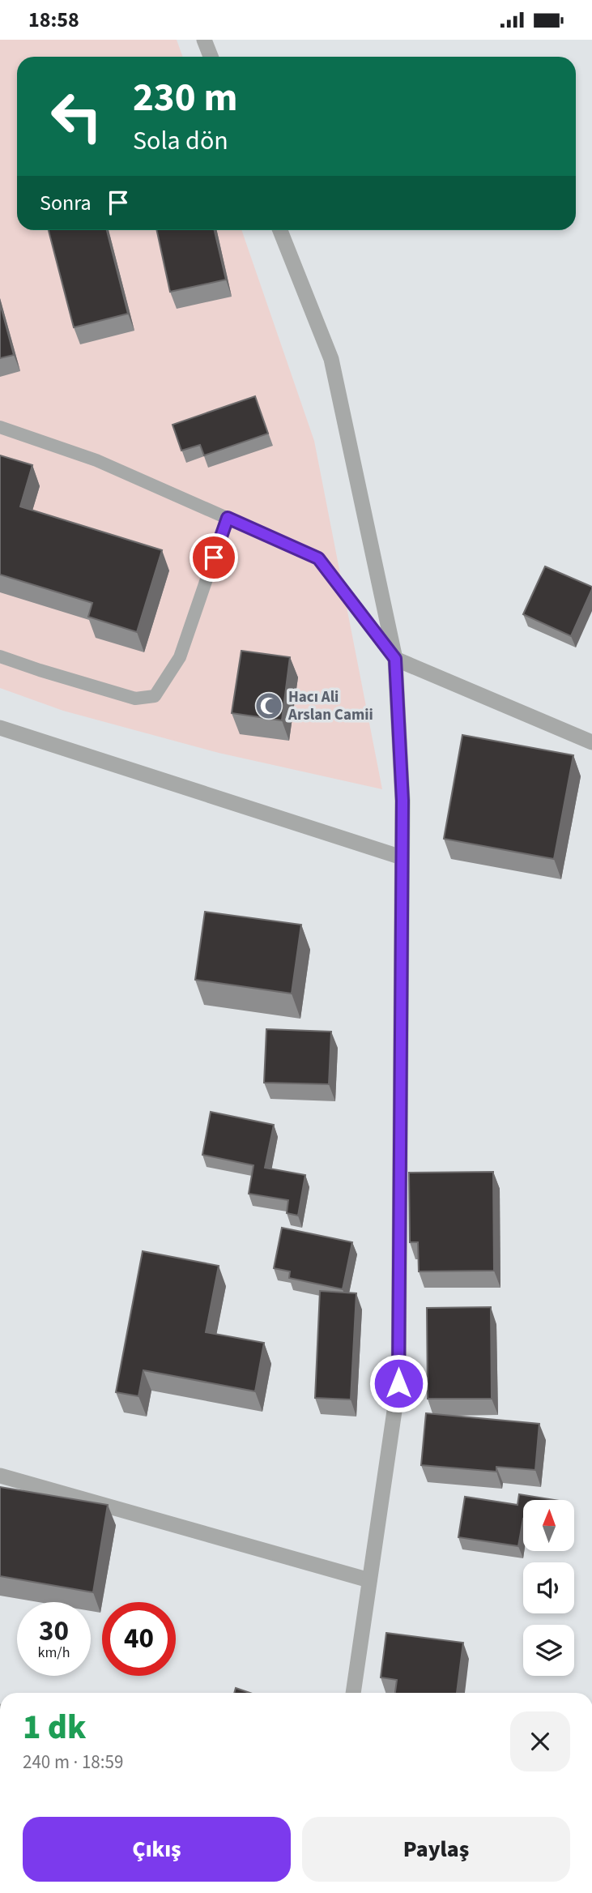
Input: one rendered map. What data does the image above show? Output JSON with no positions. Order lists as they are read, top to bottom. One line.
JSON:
{"places":{"mosque":["Hacı Ali Arslan Camii"]},"north":"top","page":{"status":"18:58","turn":["230 m","Sola dön"],"then":"Sonra","speed":"30 km/h","limit":"40","heading":["1 dk","240 m · 18:59"],"buttons":["Çıkış","Paylaş"]}}
